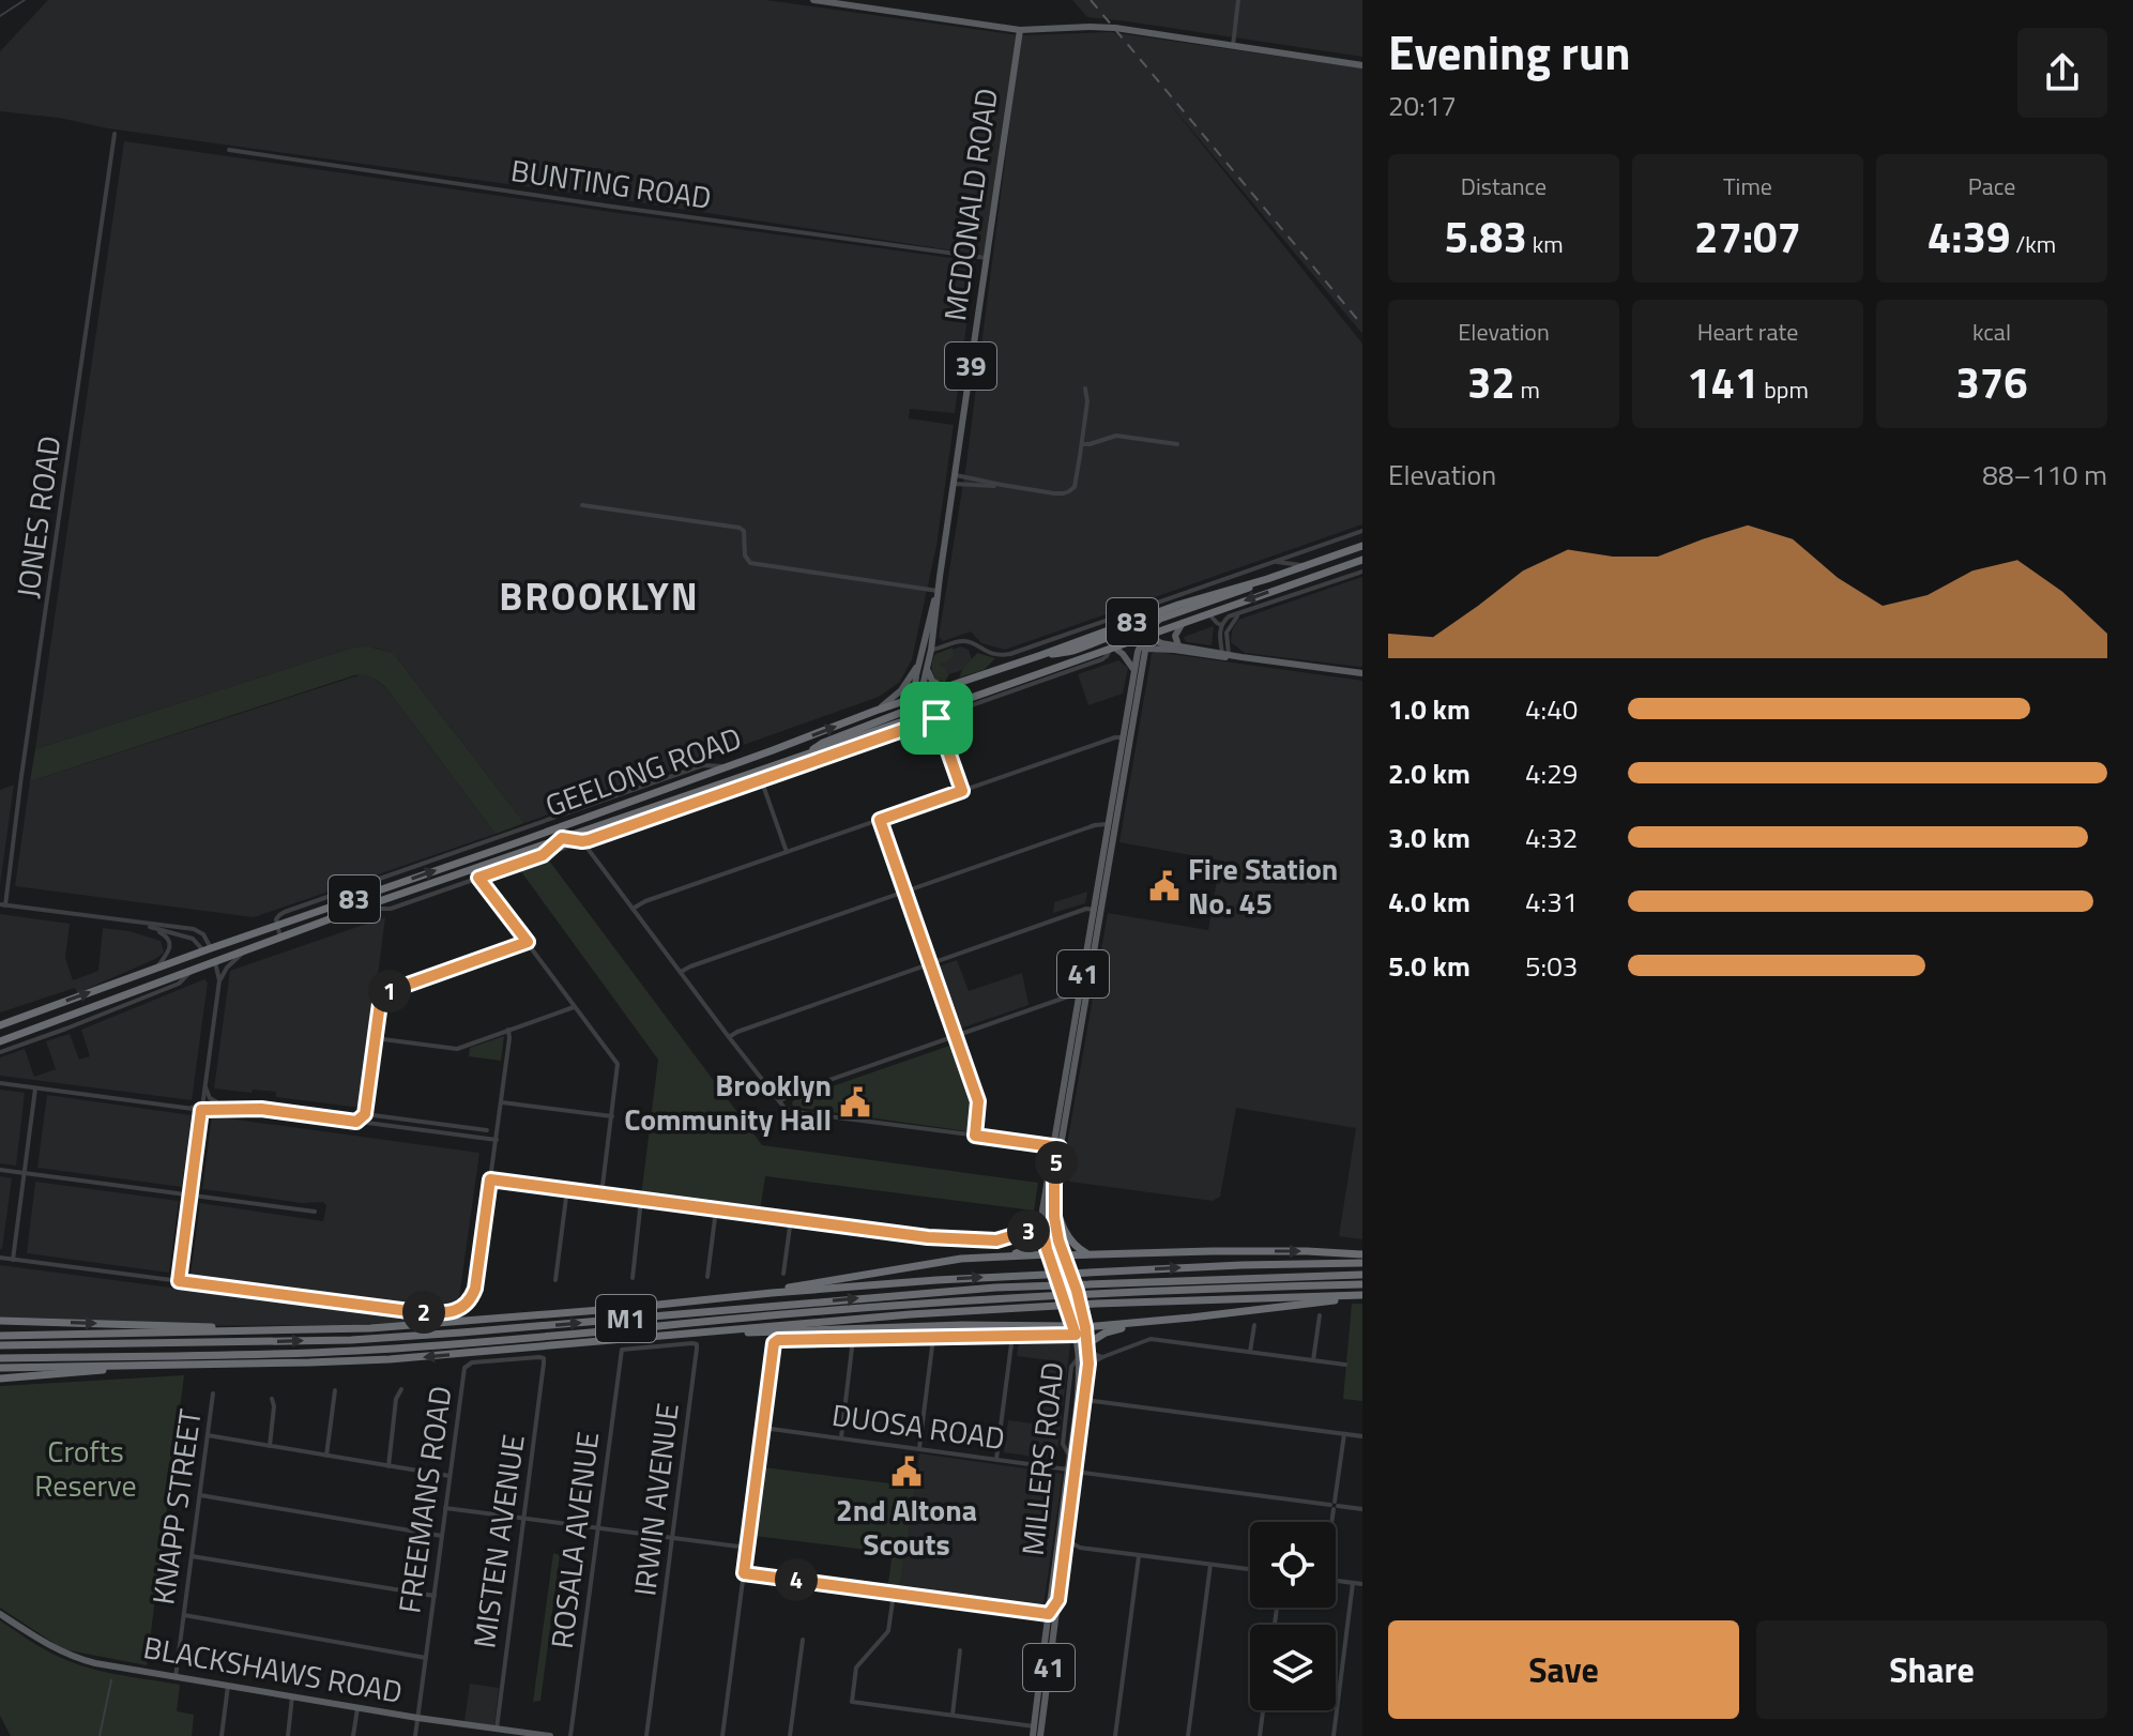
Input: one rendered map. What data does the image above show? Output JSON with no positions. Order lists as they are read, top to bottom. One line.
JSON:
{"streets":{"highway":["83","GEELONG ROAD","M1"],"main road":["MCDONALD ROAD","39","41","MILLERS ROAD","BLACKSHAWS ROAD"],"street":["BUNTING ROAD","JONES ROAD","DUOSA ROAD","FREEMANS ROAD","IRWIN AVENUE","KNAPP STREET","ROSALA AVENUE","MISTEN AVENUE"]},"crossings":[["BUNTING ROAD","MCDONALD ROAD"],["MCDONALD ROAD","39"],["MCDONALD ROAD","GEELONG ROAD"],["39","GEELONG ROAD"],["GEELONG ROAD","MILLERS ROAD"],["DUOSA ROAD","MILLERS ROAD"],["FREEMANS ROAD","MISTEN AVENUE"],["FREEMANS ROAD","BLACKSHAWS ROAD"],["IRWIN AVENUE","ROSALA AVENUE"],["KNAPP STREET","BLACKSHAWS ROAD"],["MISTEN AVENUE","BLACKSHAWS ROAD"]],"districts":["BROOKLYN"],"parks":["Crofts Reserve"],"places":{"public building":["Fire Station No. 45","Brooklyn Community Hall","2nd Altona Scouts"]},"page":{"heading":["Evening run","20:17"],"stats":[["Distance","5.83 km"],["Time","27:07"],["Pace","4:39 /km"],["Elevation","32 m"],["Heart rate","141 bpm"],["kcal","376"]],"chart":["Elevation","88–110 m"],"list":[{"name":"1.0 km","note":"4:40"},{"name":"2.0 km","note":"4:29"},{"name":"3.0 km","note":"4:32"},{"name":"4.0 km","note":"4:31"},{"name":"5.0 km","note":"5:03"}],"pins":["1","5","3","2","4"],"buttons":["Save","Share"]}}
